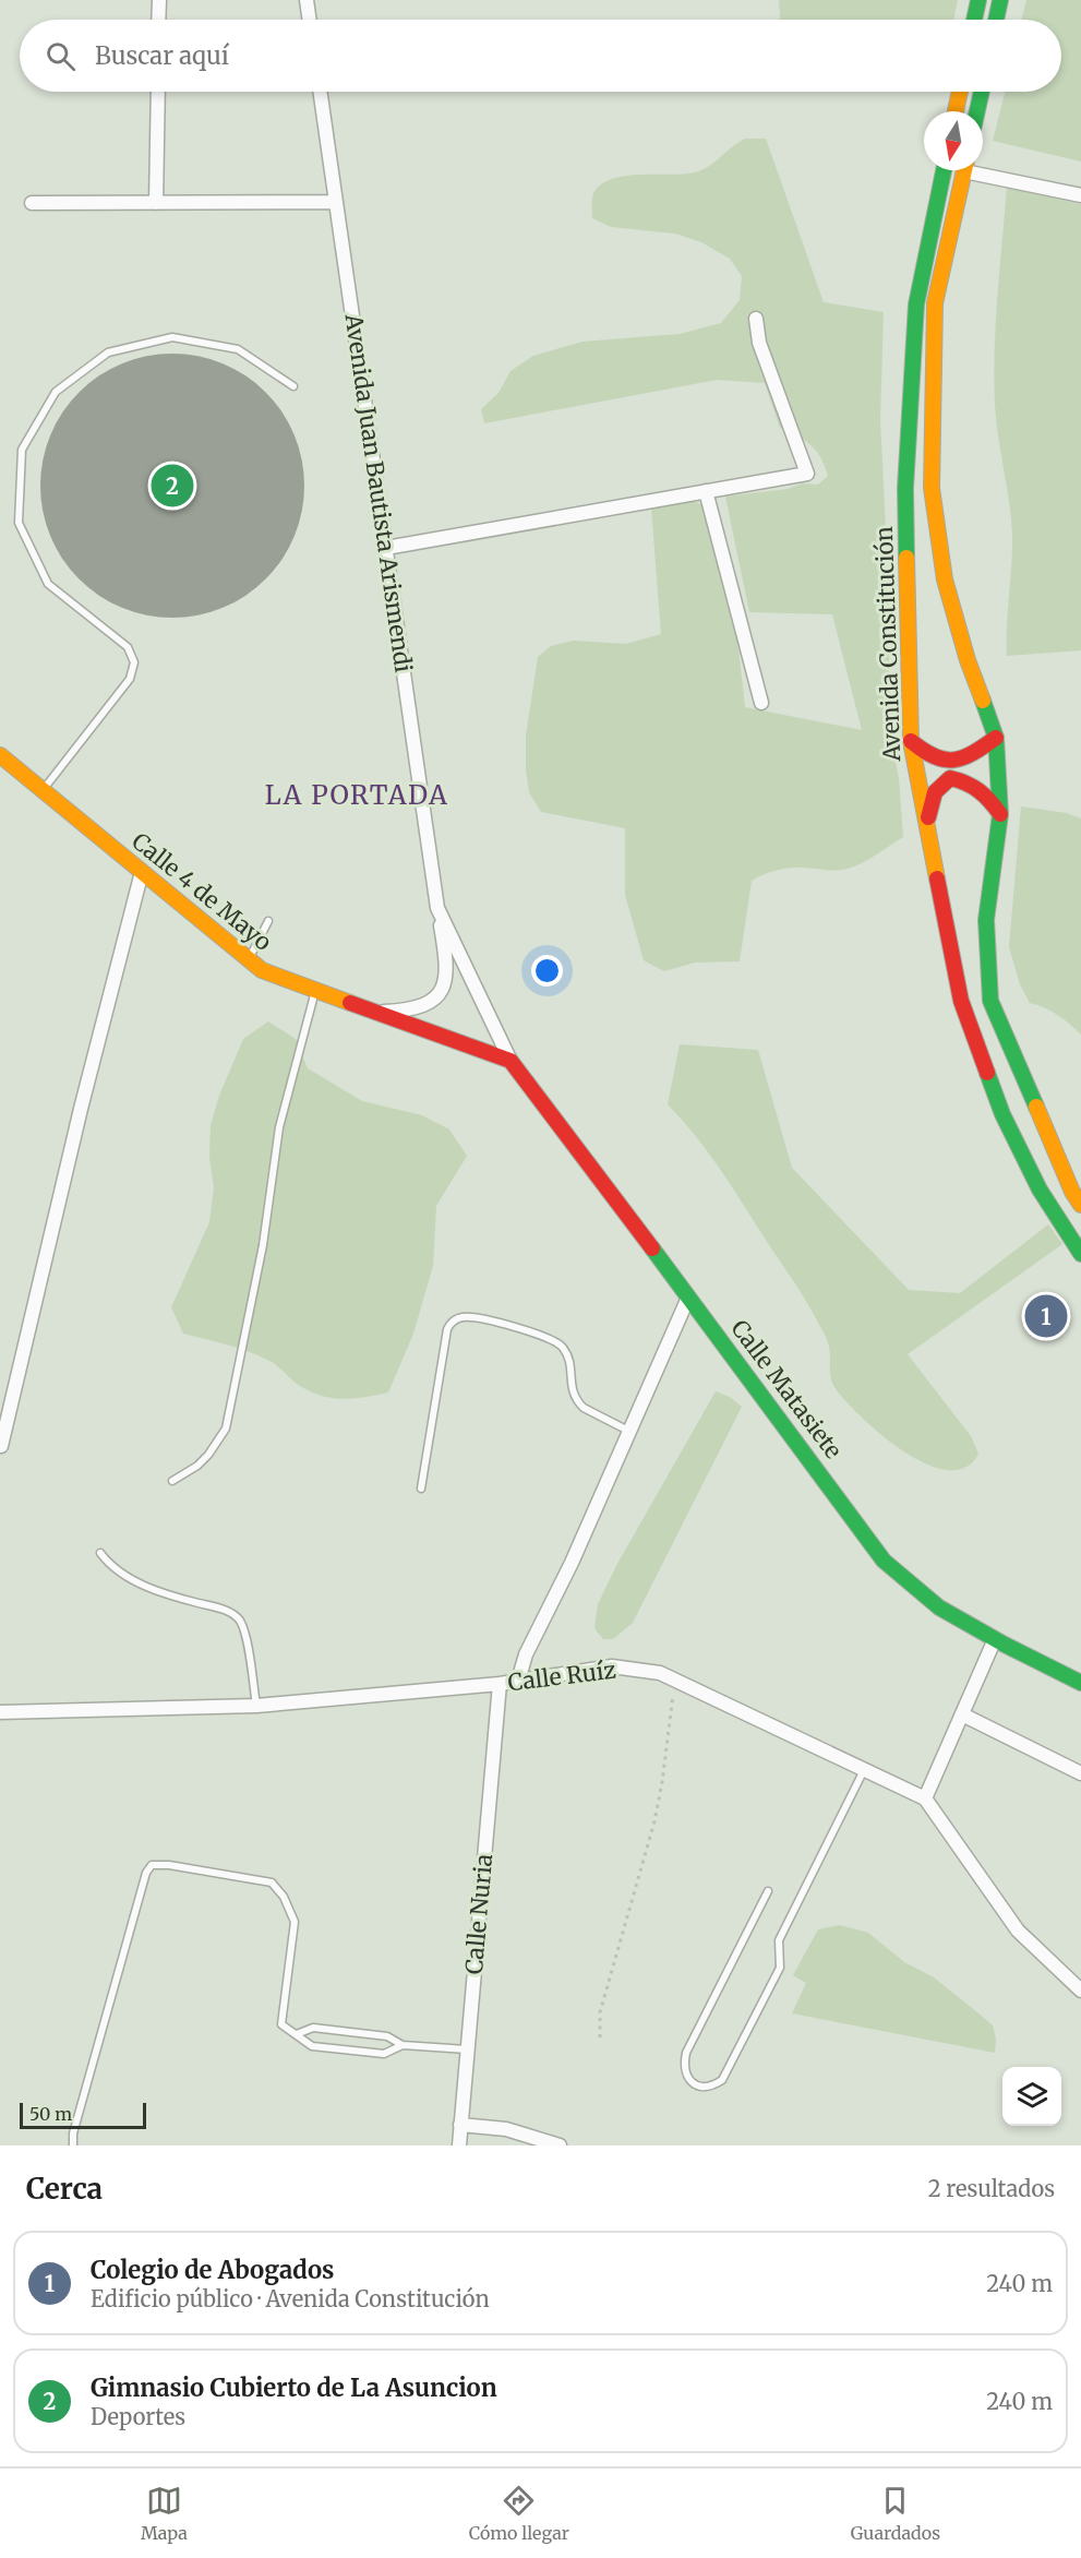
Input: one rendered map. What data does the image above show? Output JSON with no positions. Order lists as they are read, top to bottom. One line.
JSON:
{"streets":{"street":["Avenida Juan Bautista Arismendi","Avenida Constitución","Calle 4 de Mayo","Calle Matasiete","Calle Ruíz","Calle Nuria"]},"crossings":[["Avenida Juan Bautista Arismendi","Calle 4 de Mayo"],["Avenida Juan Bautista Arismendi","Calle Matasiete"],["Calle 4 de Mayo","Calle Matasiete"],["Calle Ruíz","Calle Nuria"]],"districts":["LA PORTADA"],"scale_bar":"50 m","north":"bottom","page":{"search":"Buscar aquí","pins":["2","1"],"scale":"50 m","heading":["Cerca","2 resultados"],"list":[{"mark":"1","name":"Colegio de Abogados","note":"Edificio público · Avenida Constitución","value":"240 m"},{"mark":"2","name":"Gimnasio Cubierto de La Asuncion","note":"Deportes","value":"240 m"}],"nav":["Mapa","Cómo llegar","Guardados"]}}
